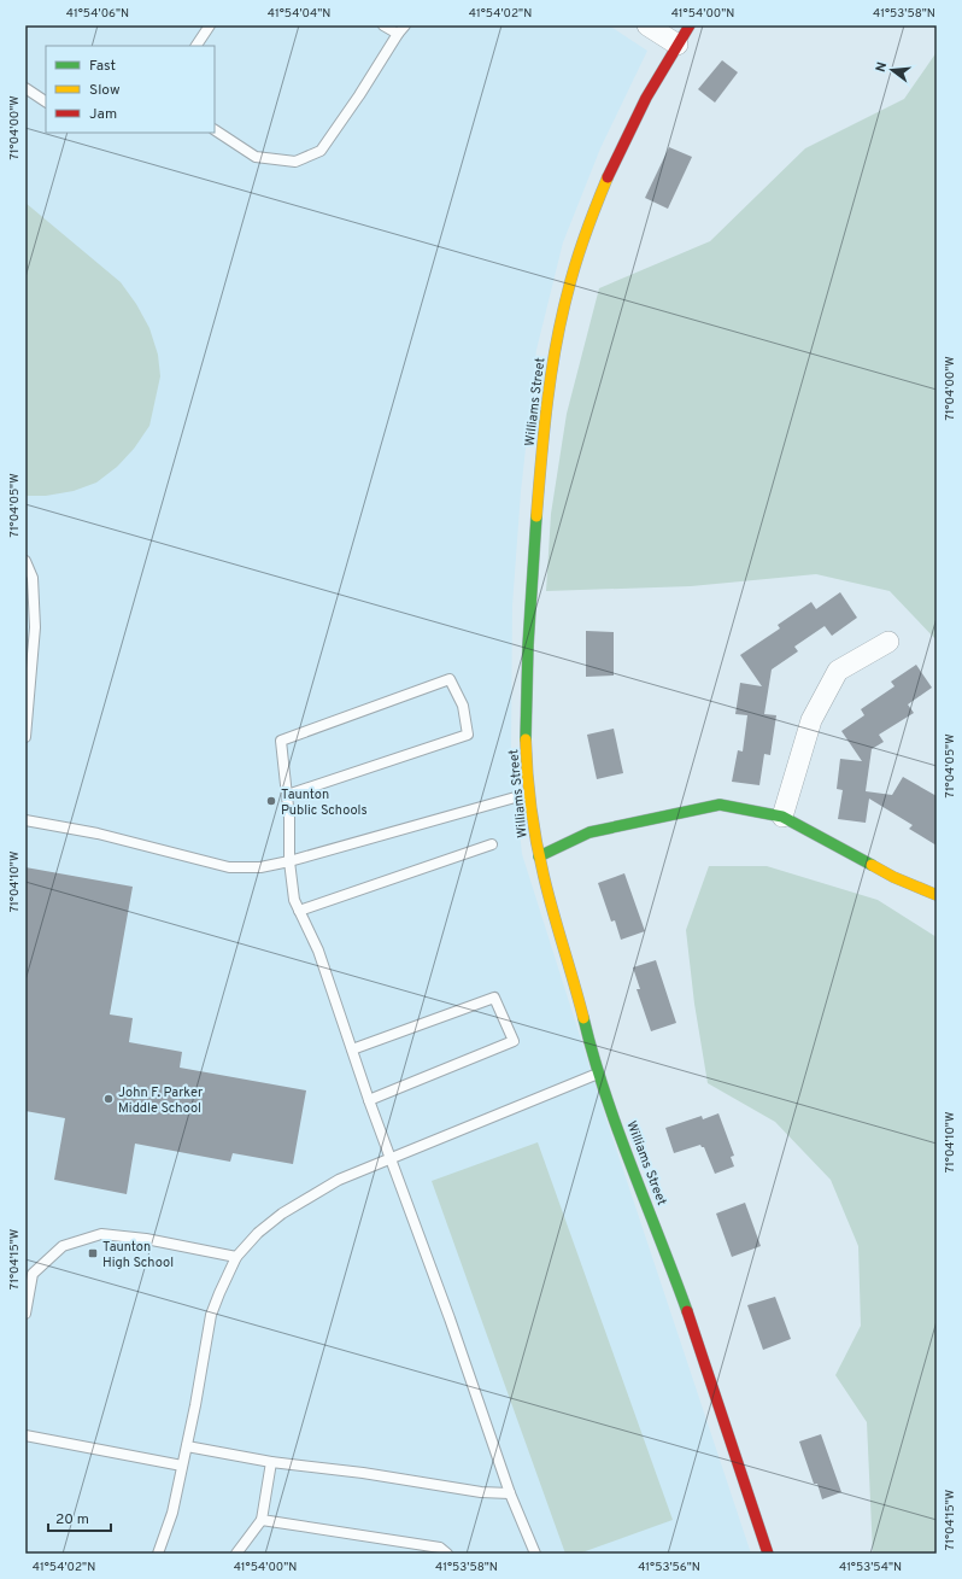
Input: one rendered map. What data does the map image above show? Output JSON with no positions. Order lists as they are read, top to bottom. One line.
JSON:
{"streets":{"street":["Williams Street"]},"places":{"other":["Taunton Public Schools","John F. Parker Middle School"],"transit":["Taunton High School"]},"legend":["Fast","Slow","Jam"],"scale_bar":"20 m","north":"left","coordinates":["41°54'06\"N","41°54'04\"N","41°54'02\"N","41°54'00\"N","41°53'58\"N","71°04'00\"W","71°04'05\"W","71°04'10\"W","71°04'15\"W","41°53'56\"N","41°53'54\"N"]}
